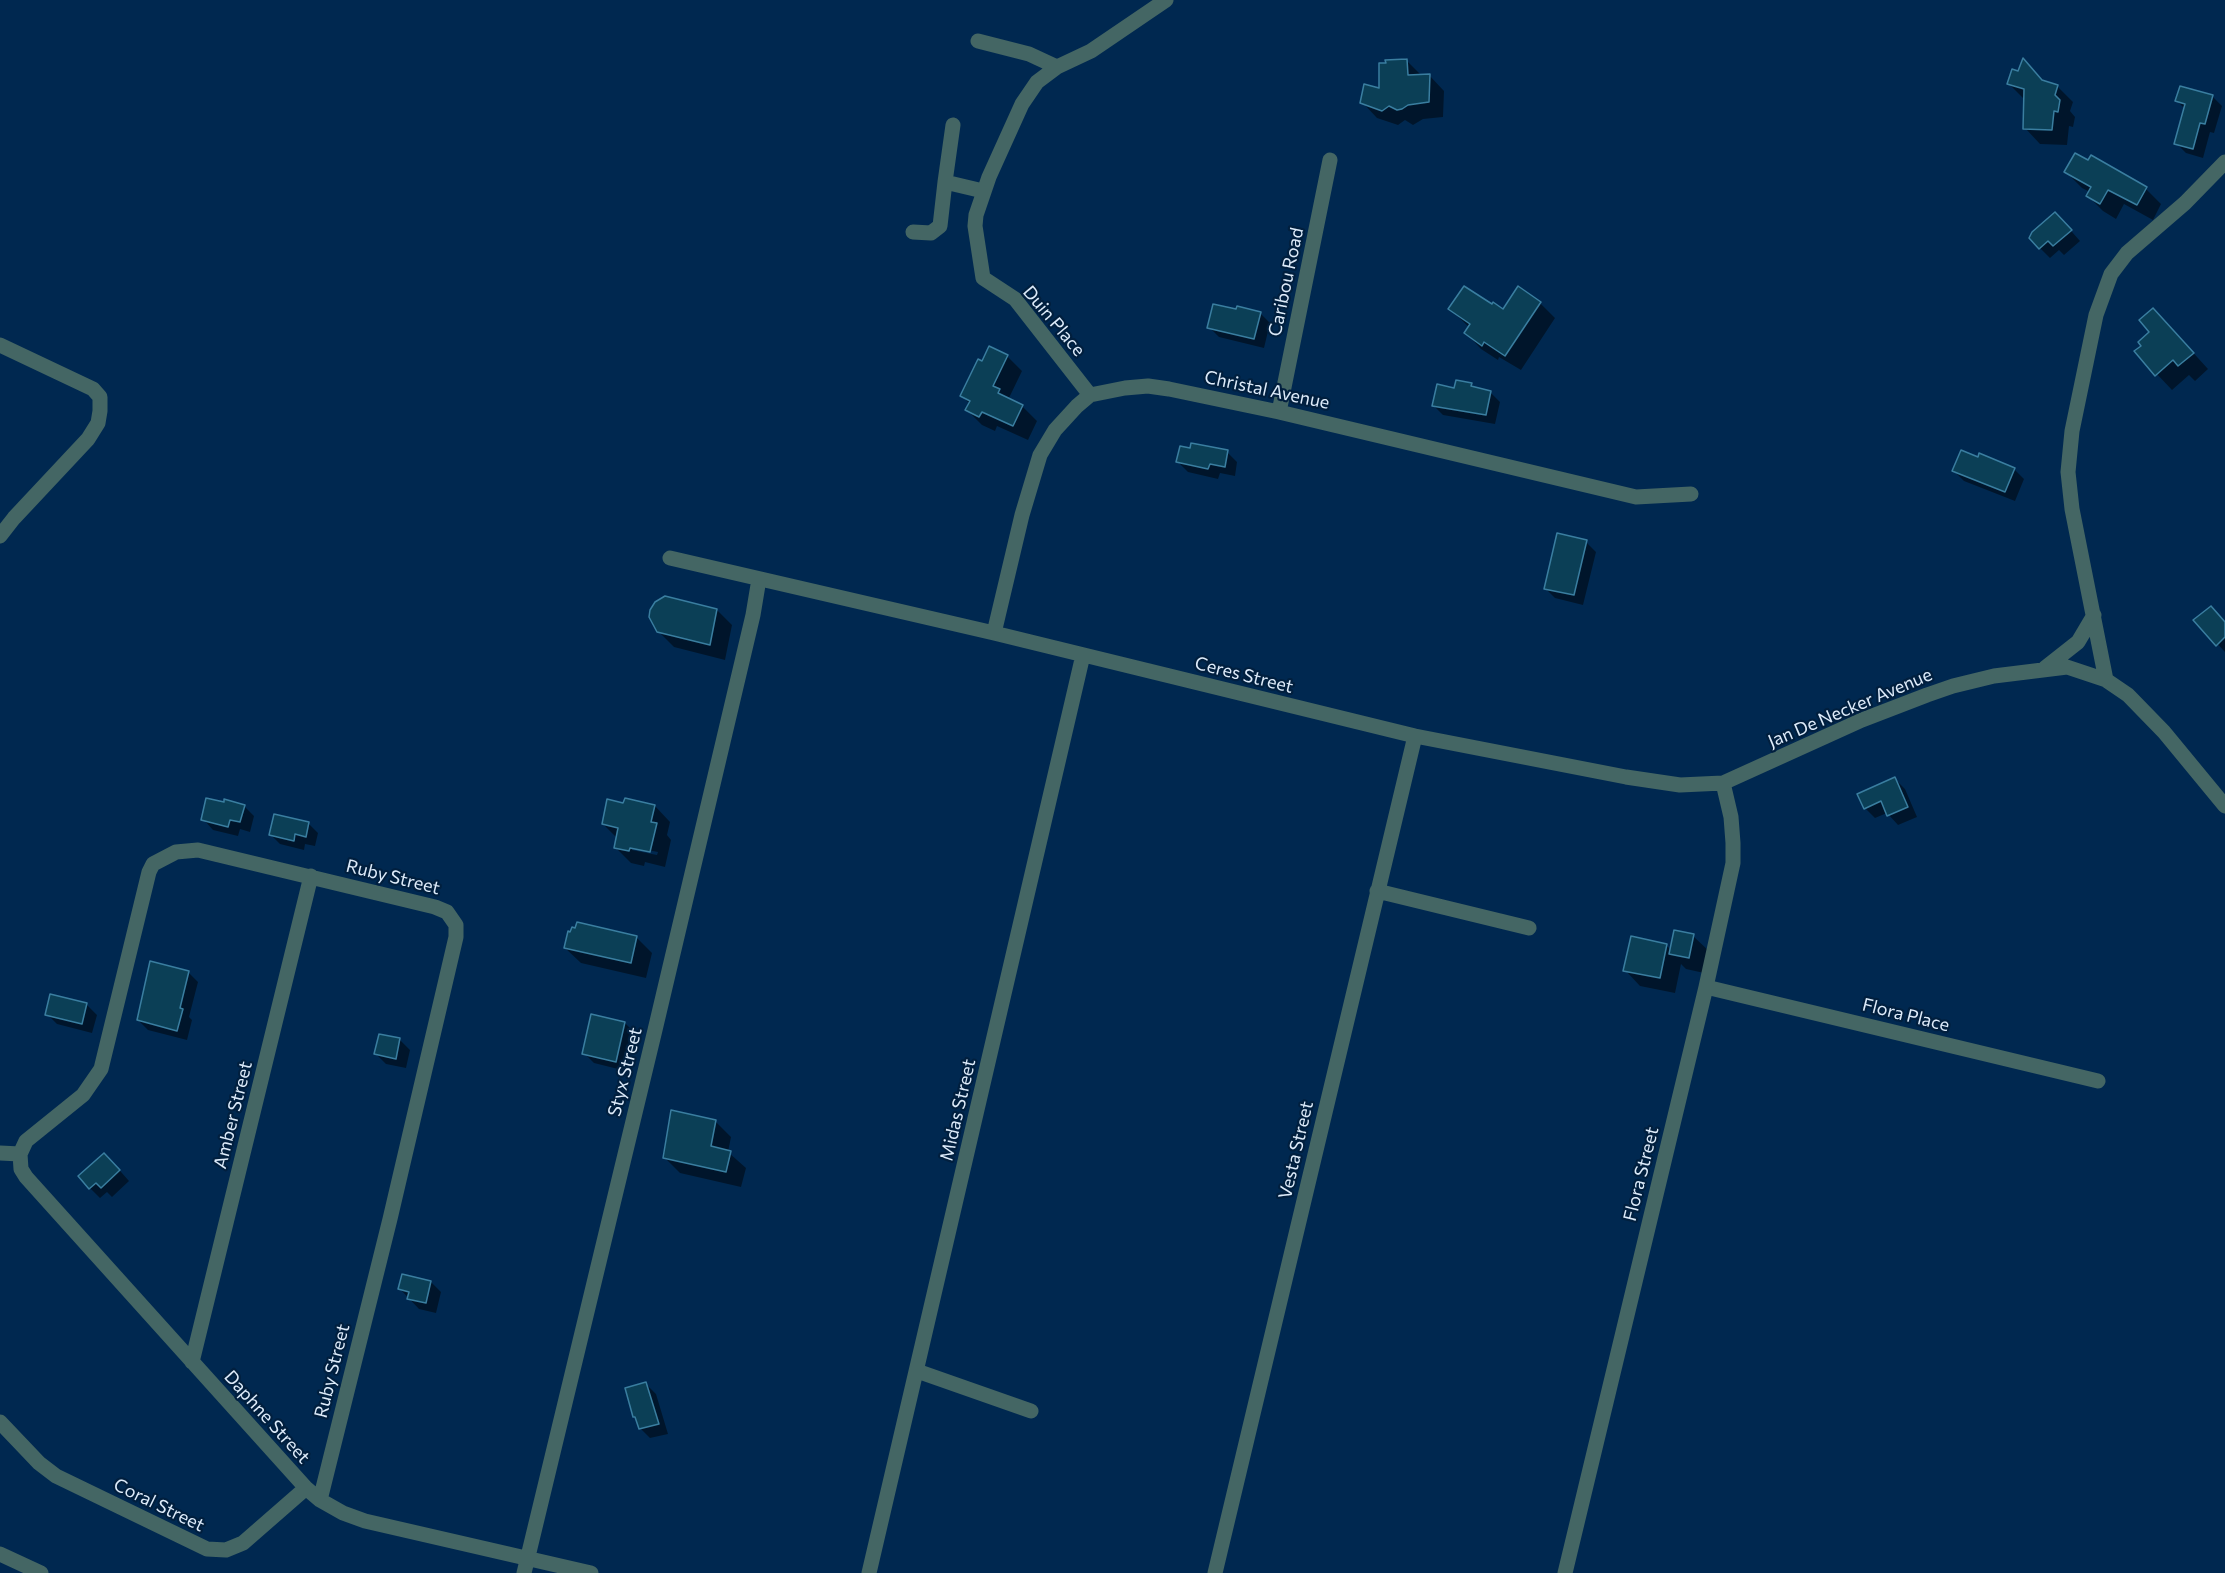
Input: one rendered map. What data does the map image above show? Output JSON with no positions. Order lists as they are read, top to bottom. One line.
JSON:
{"streets":{"street":["Caribou Road","Duin Place","Christal Avenue","Ceres Street","Jan De Necker Avenue","Ruby Street","Flora Place","Styx Street","Midas Street","Amber Street","Vesta Street","Flora Street","Daphne Street","Coral Street"]},"crossings":[["Caribou Road","Christal Avenue"],["Duin Place","Christal Avenue"],["Ceres Street","Jan De Necker Avenue"],["Ceres Street","Styx Street"],["Ceres Street","Midas Street"],["Ceres Street","Vesta Street"],["Ceres Street","Flora Street"],["Jan De Necker Avenue","Flora Street"],["Ruby Street","Amber Street"],["Ruby Street","Daphne Street"],["Flora Place","Flora Street"],["Styx Street","Daphne Street"],["Amber Street","Daphne Street"],["Daphne Street","Coral Street"]]}
